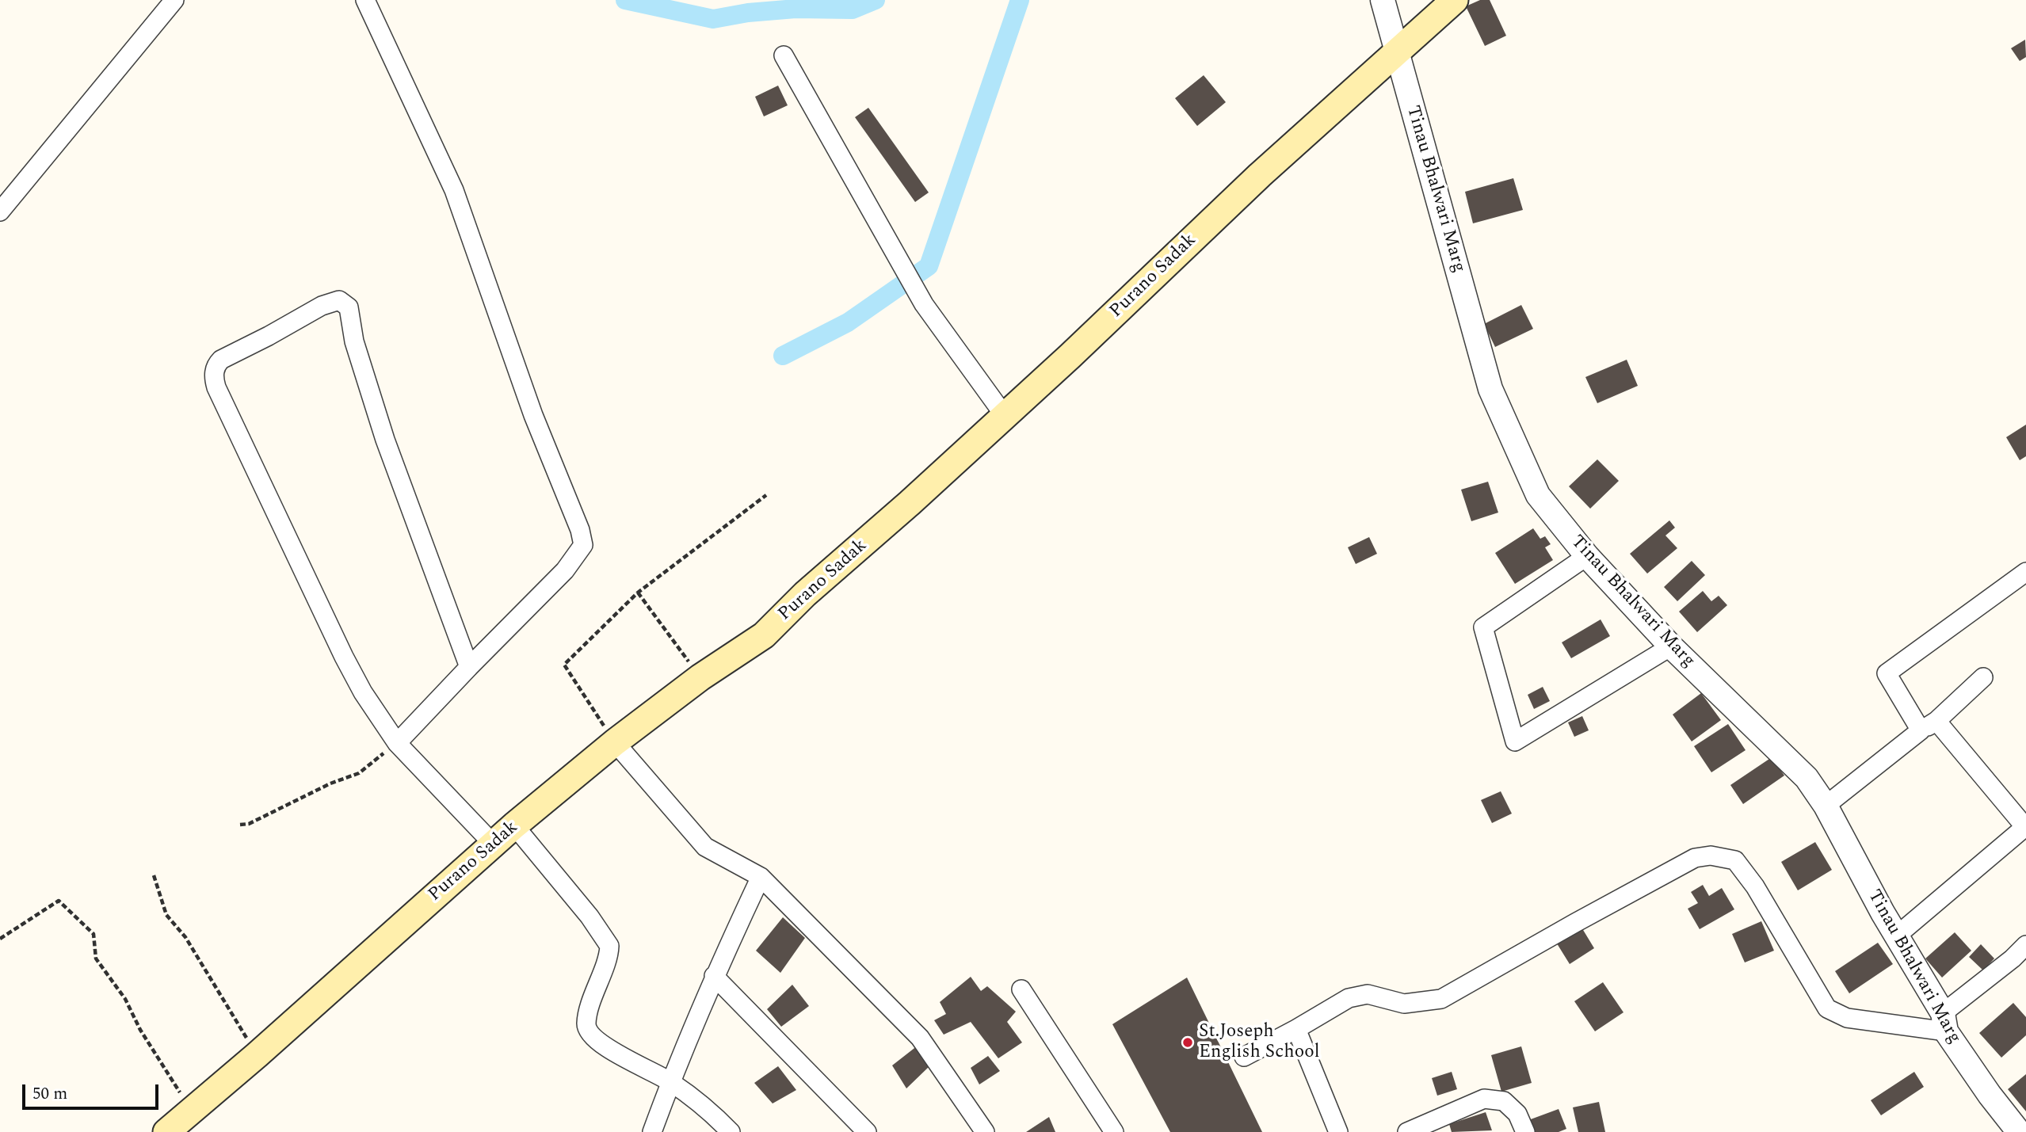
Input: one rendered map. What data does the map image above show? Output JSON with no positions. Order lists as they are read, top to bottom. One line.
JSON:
{"streets":{"main road":["Purano Sadak"],"street":["Tinau Bhalwari Marg"]},"crossings":[["Tinau Bhalwari Marg","Purano Sadak"]],"places":["St.Joseph English School"],"scale_bar":"50 m"}
